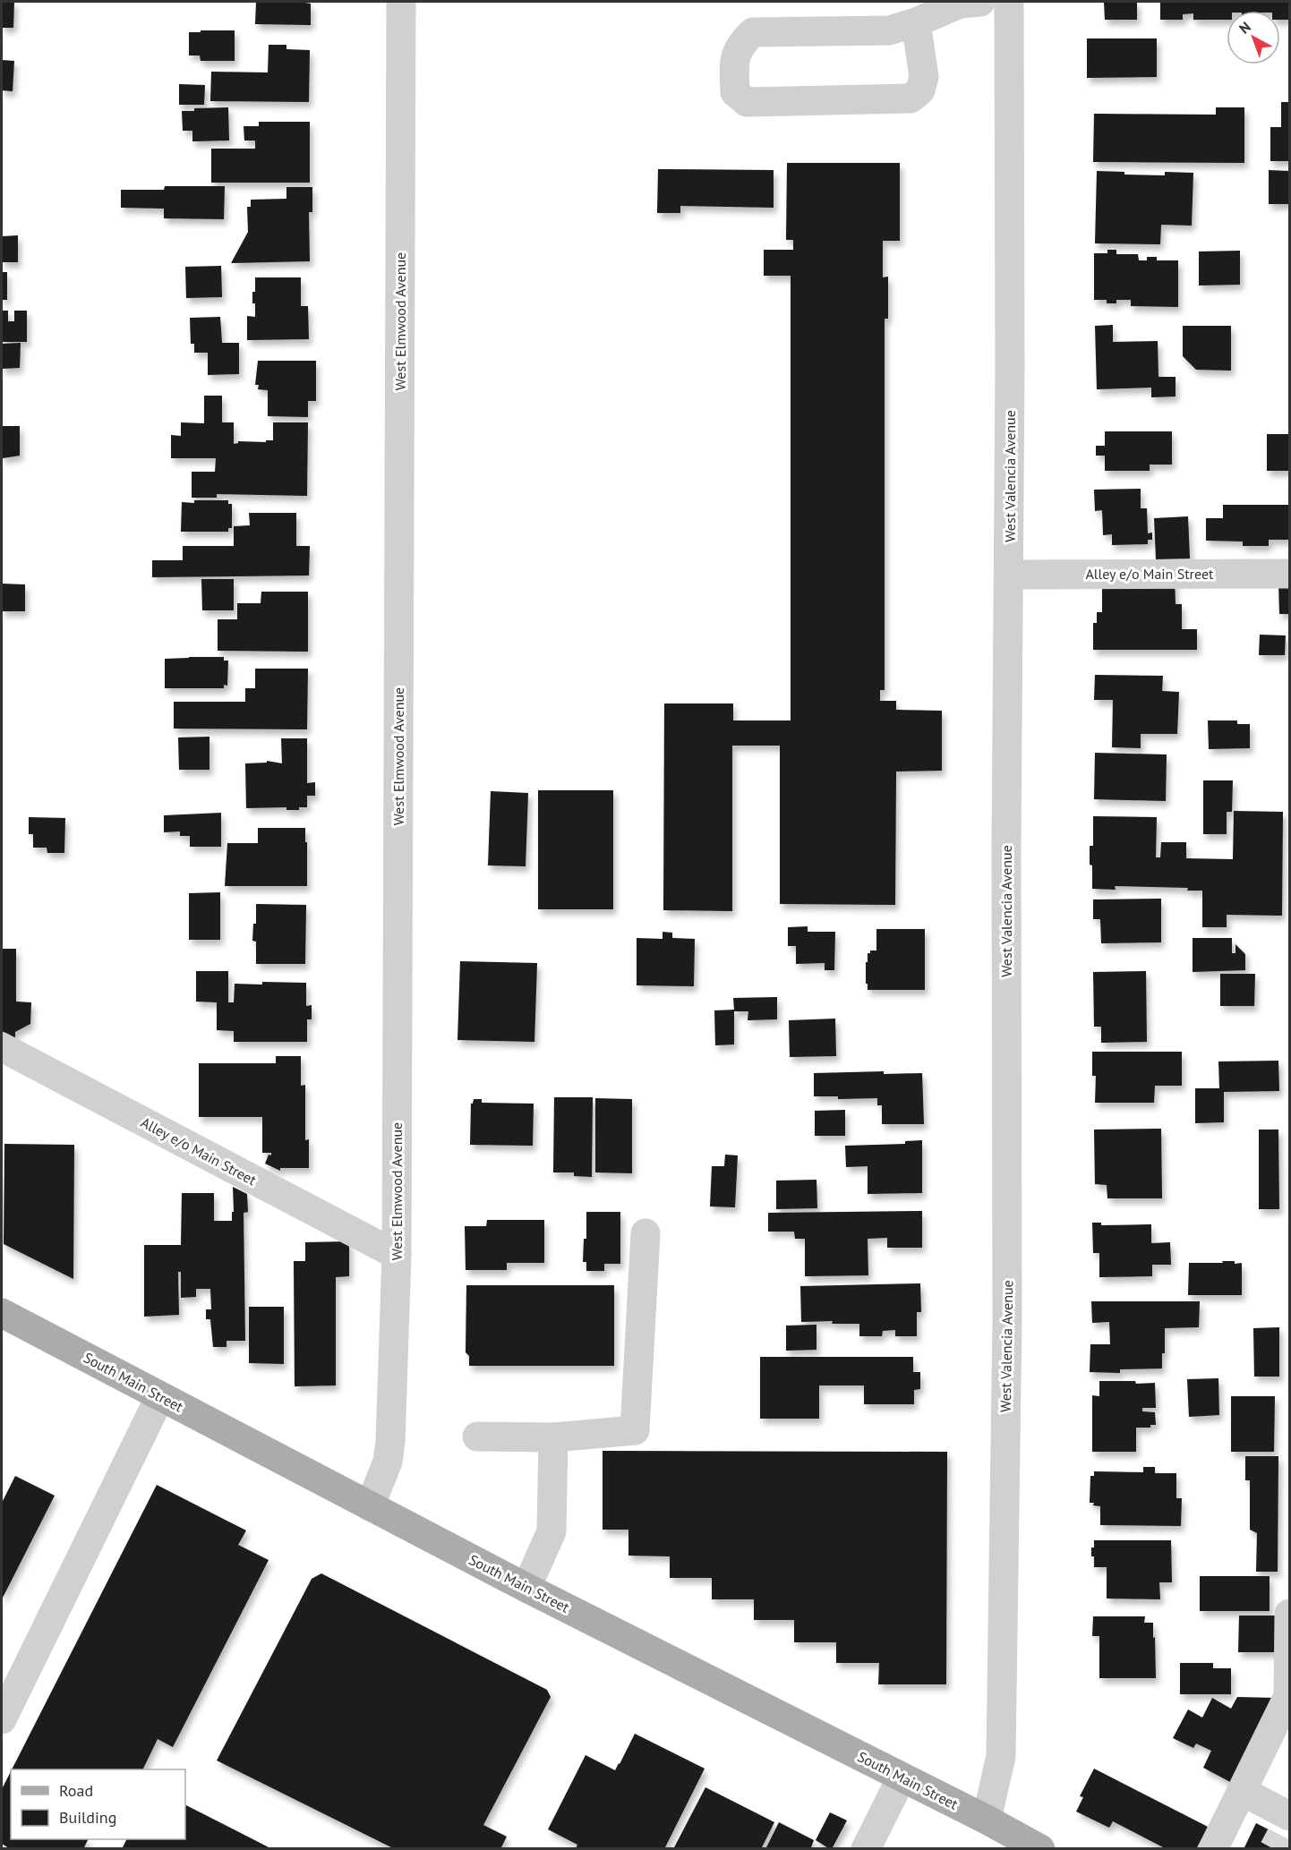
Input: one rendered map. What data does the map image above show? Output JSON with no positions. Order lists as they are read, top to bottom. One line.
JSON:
{"streets":{"main road":["South Main Street"],"street":["West Elmwood Avenue","West Valencia Avenue","Alley e/o Main Street"]},"crossings":[["West Elmwood Avenue","Alley e/o Main Street"],["West Elmwood Avenue","South Main Street"],["West Valencia Avenue","Alley e/o Main Street"],["West Valencia Avenue","South Main Street"]],"legend":["Road","Building"],"north":"top left"}
